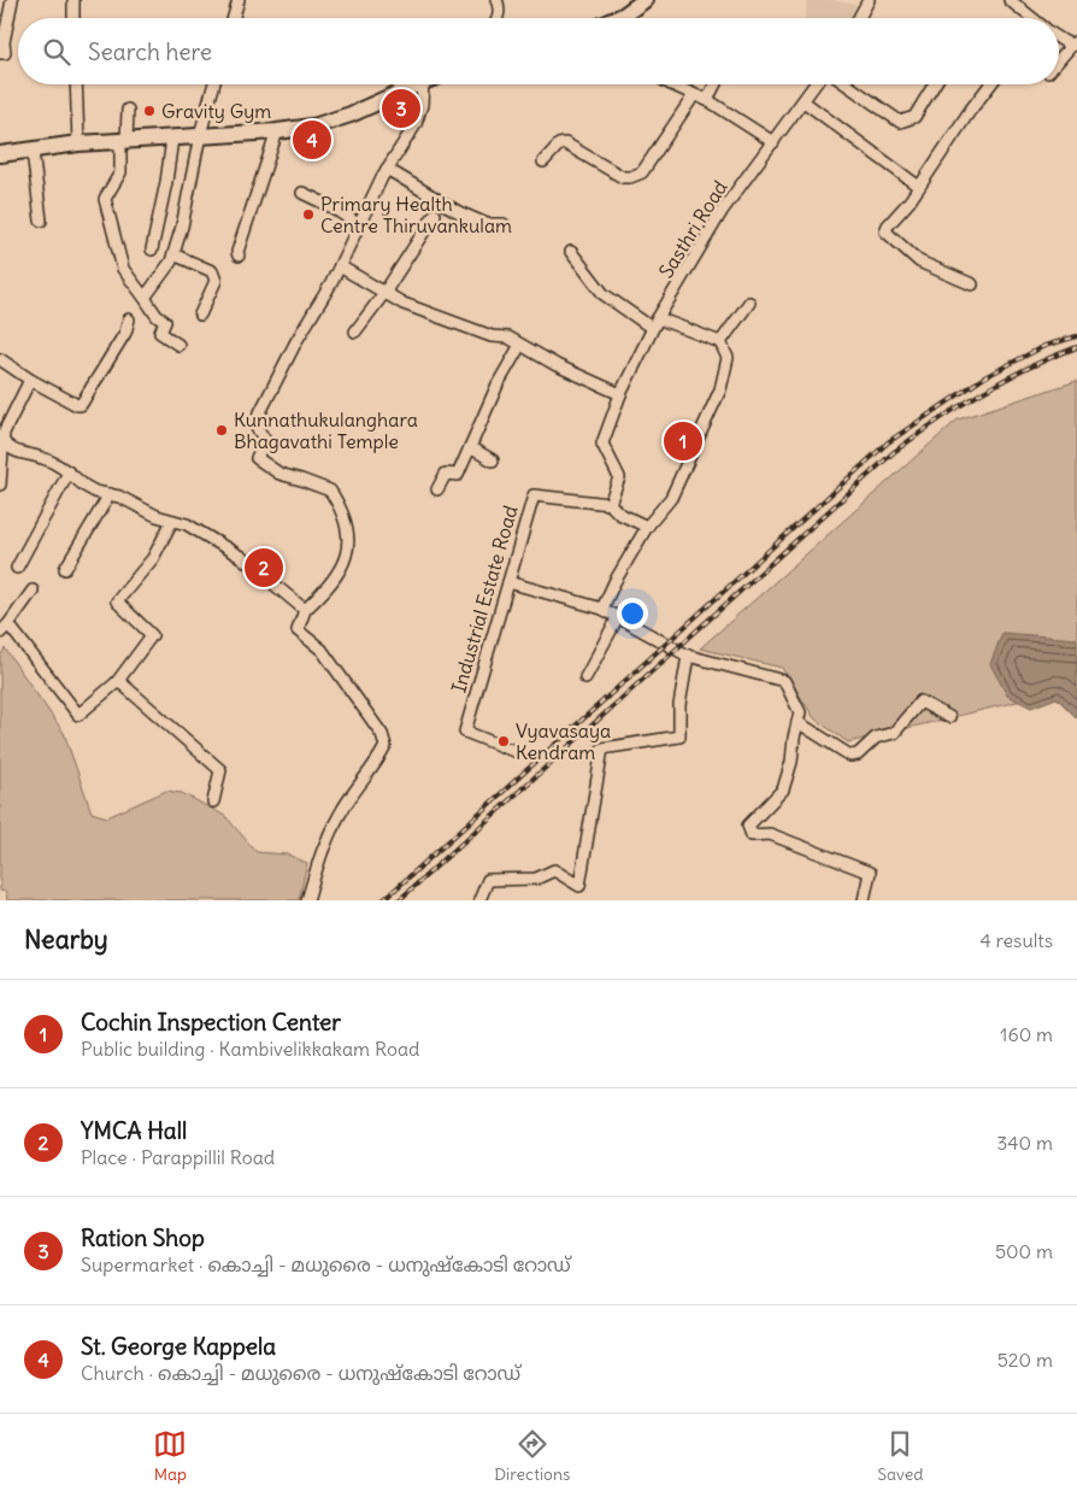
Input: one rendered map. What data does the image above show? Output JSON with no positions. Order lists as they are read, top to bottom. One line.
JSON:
{"streets":{"street":["Sasthri Road","Industrial Estate Road"]},"crossings":[["Sasthri Road","Industrial Estate Road"]],"places":["Gravity Gym","Primary Health Centre Thiruvankulam","Kunnathukulanghara Bhagavathi Temple","Vyavasaya Kendram"],"page":{"search":"Search here","pins":["3","4","1","2"],"heading":["Nearby","4 results"],"list":[{"mark":"1","name":"Cochin Inspection Center","note":"Public building · Kambivelikkakam Road","value":"160 m"},{"mark":"2","name":"YMCA Hall","note":"Place · Parappillil Road","value":"340 m"},{"mark":"3","name":"Ration Shop","note":"Supermarket · കൊച്ചി - മധുരൈ - ധനുഷ്‌കോടി റോഡ്","value":"500 m"},{"mark":"4","name":"St. George Kappela","note":"Church · കൊച്ചി - മധുരൈ - ധനുഷ്‌കോടി റോഡ്","value":"520 m"}],"nav":["Map","Directions","Saved"]}}
